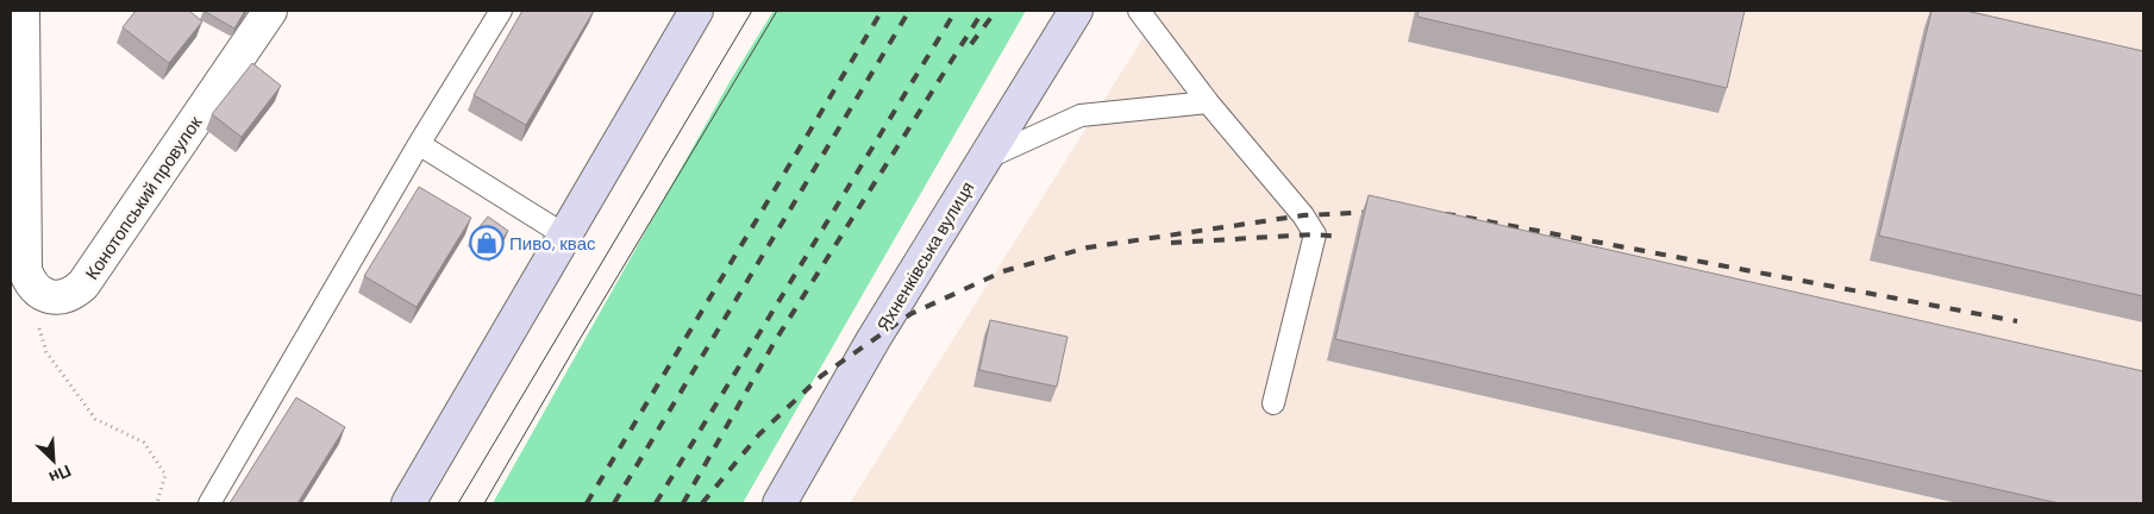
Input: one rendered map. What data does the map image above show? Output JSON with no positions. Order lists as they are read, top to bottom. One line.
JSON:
{"streets":{"main road":["Яхненківська вулиця"],"street":["Конотопський провулок"]},"places":{"shop":["Пиво, квас"]},"north":"bottom right"}
